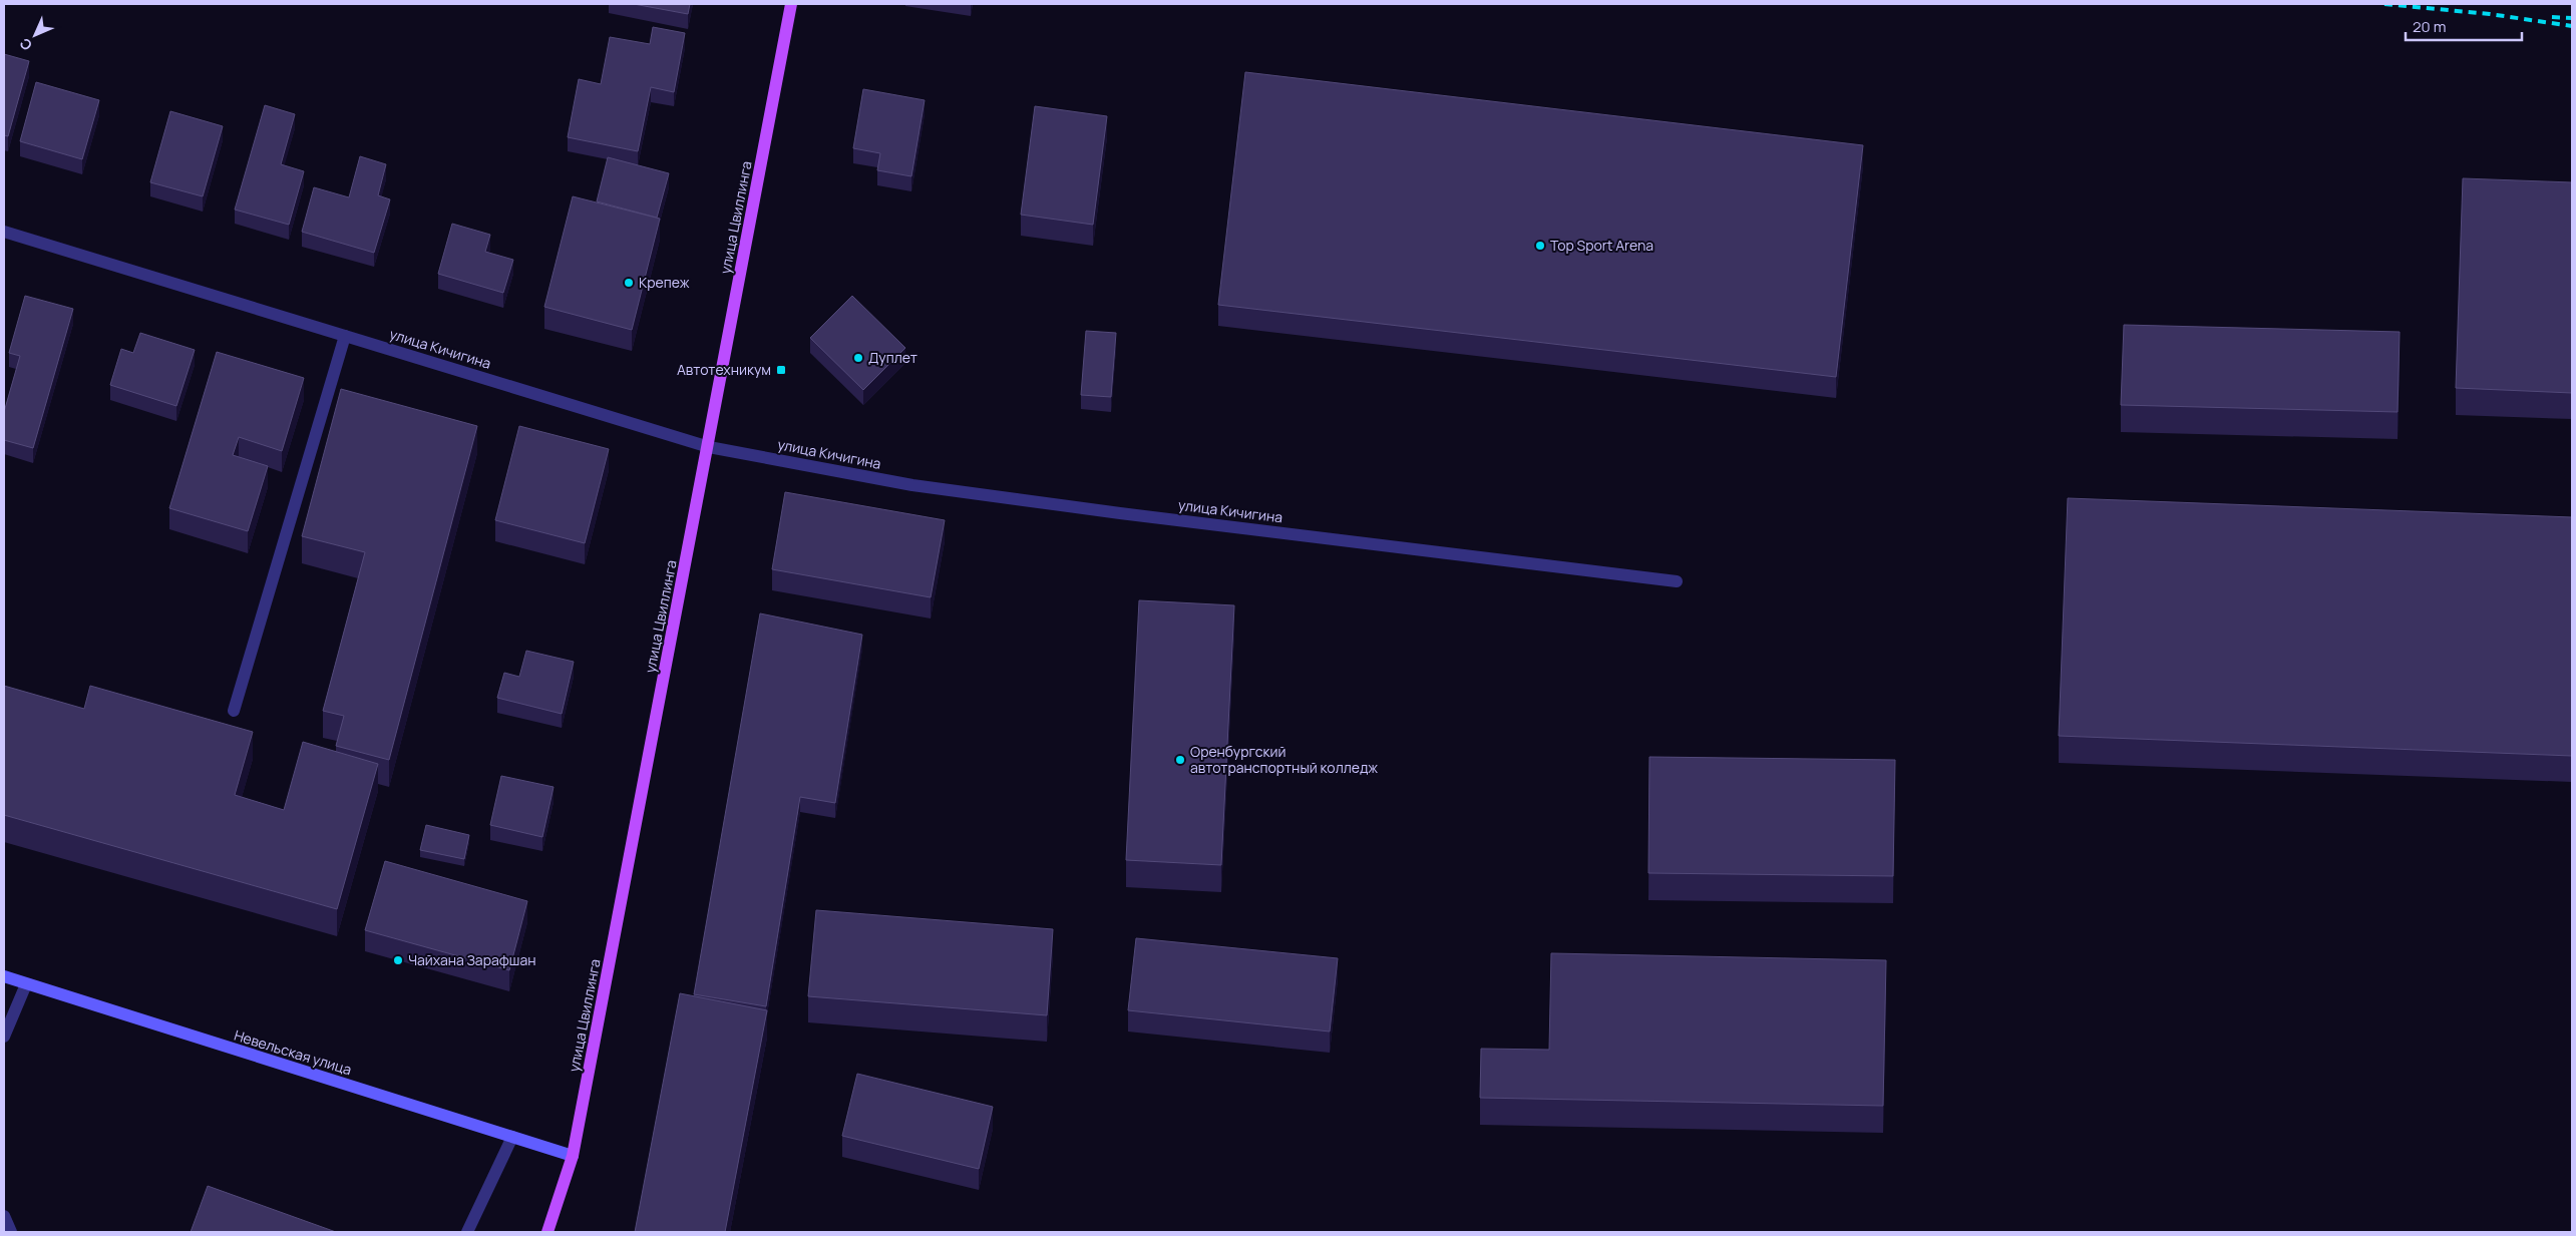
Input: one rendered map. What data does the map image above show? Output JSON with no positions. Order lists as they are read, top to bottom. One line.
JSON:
{"streets":{"main road":["улица Цвиллинга"],"street":["улица Кичигина","Невельская улица"]},"crossings":[["улица Цвиллинга","улица Кичигина"],["улица Цвиллинга","Невельская улица"]],"places":{"other":["Top Sport Arena","Крепеж","Дуплет","Оренбургский автотранспортный колледж","Чайхана Зарафшан"],"transit":["Автотехникум"]},"scale_bar":"20 m","north":"bottom left"}
